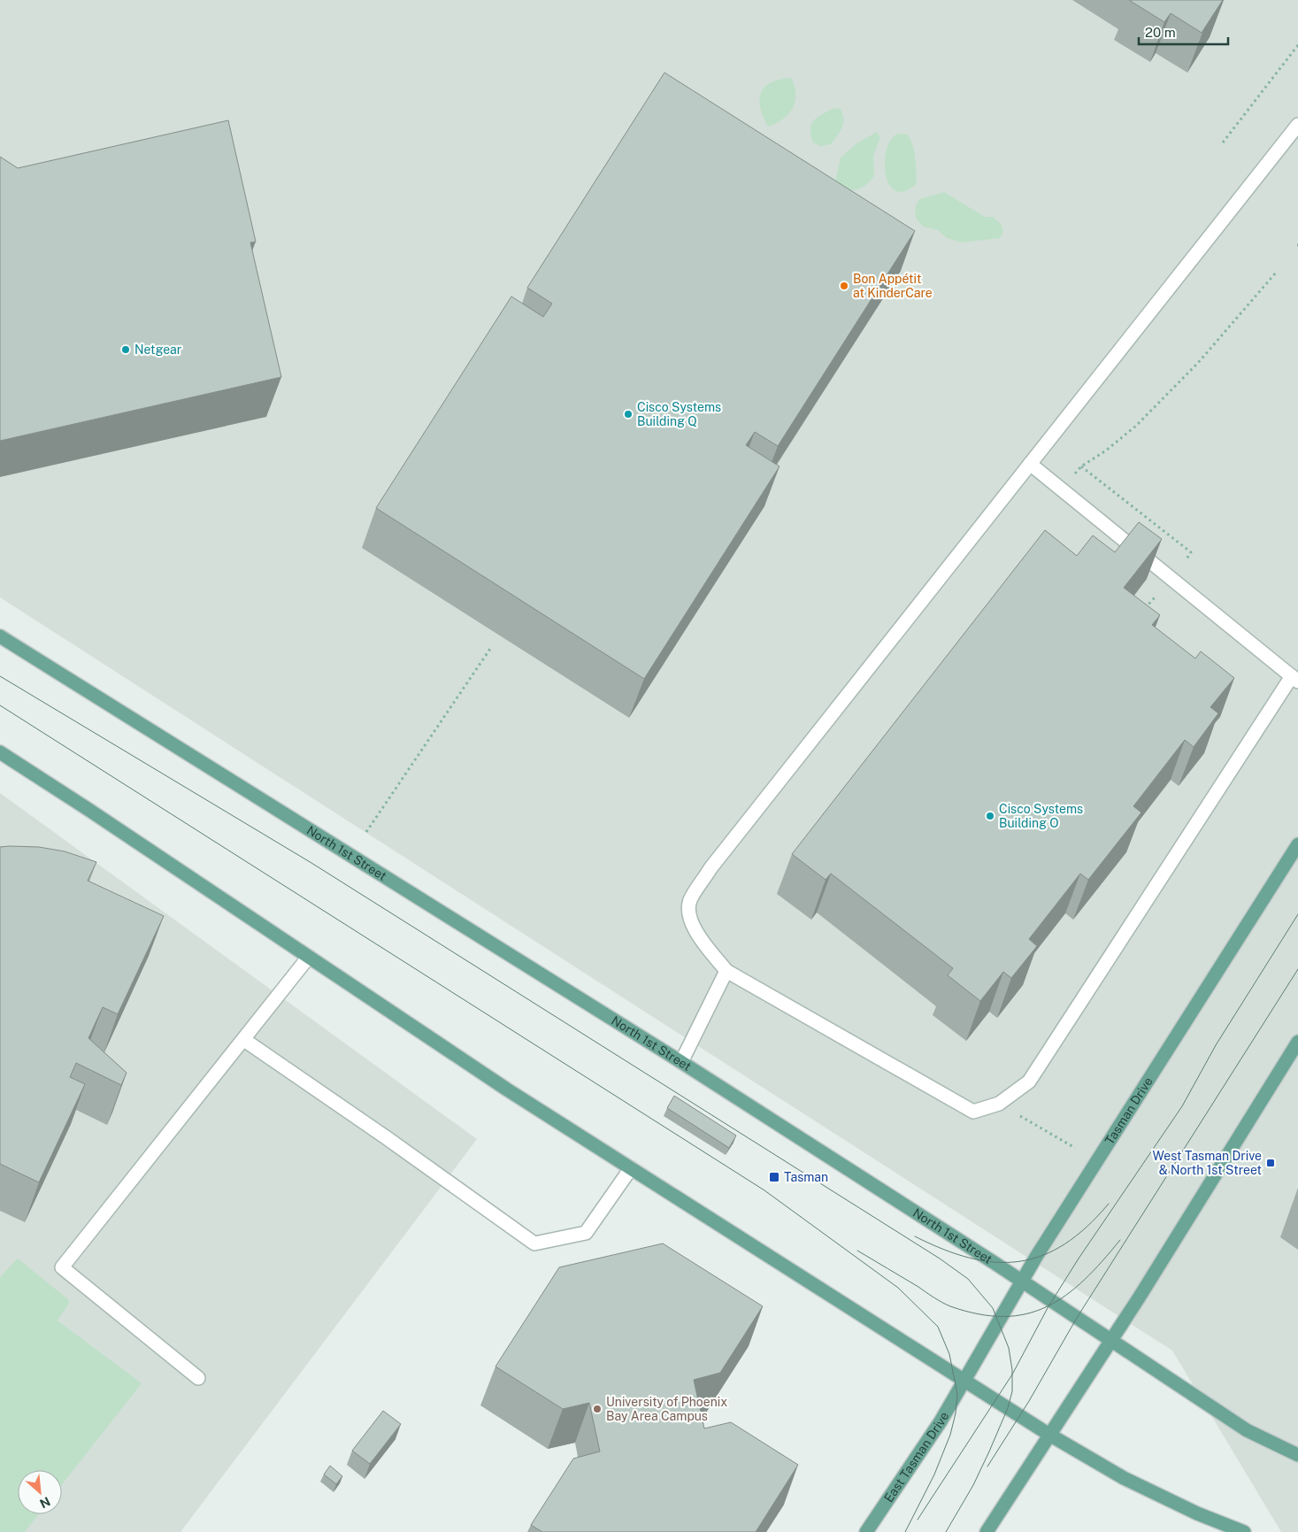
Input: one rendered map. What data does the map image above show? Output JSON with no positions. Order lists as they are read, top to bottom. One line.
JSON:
{"streets":{"main road":["North 1st Street","Tasman Drive","East Tasman Drive"]},"crossings":[["North 1st Street","Tasman Drive"],["Tasman Drive","East Tasman Drive"]],"places":{"other":["Bon Appétit at KinderCare","Netgear","Cisco Systems Building Q","Cisco Systems Building O","University of Phoenix Bay Area Campus"],"transit":["West Tasman Drive & North 1st Street","Tasman"]},"scale_bar":"20 m","north":"bottom right"}
